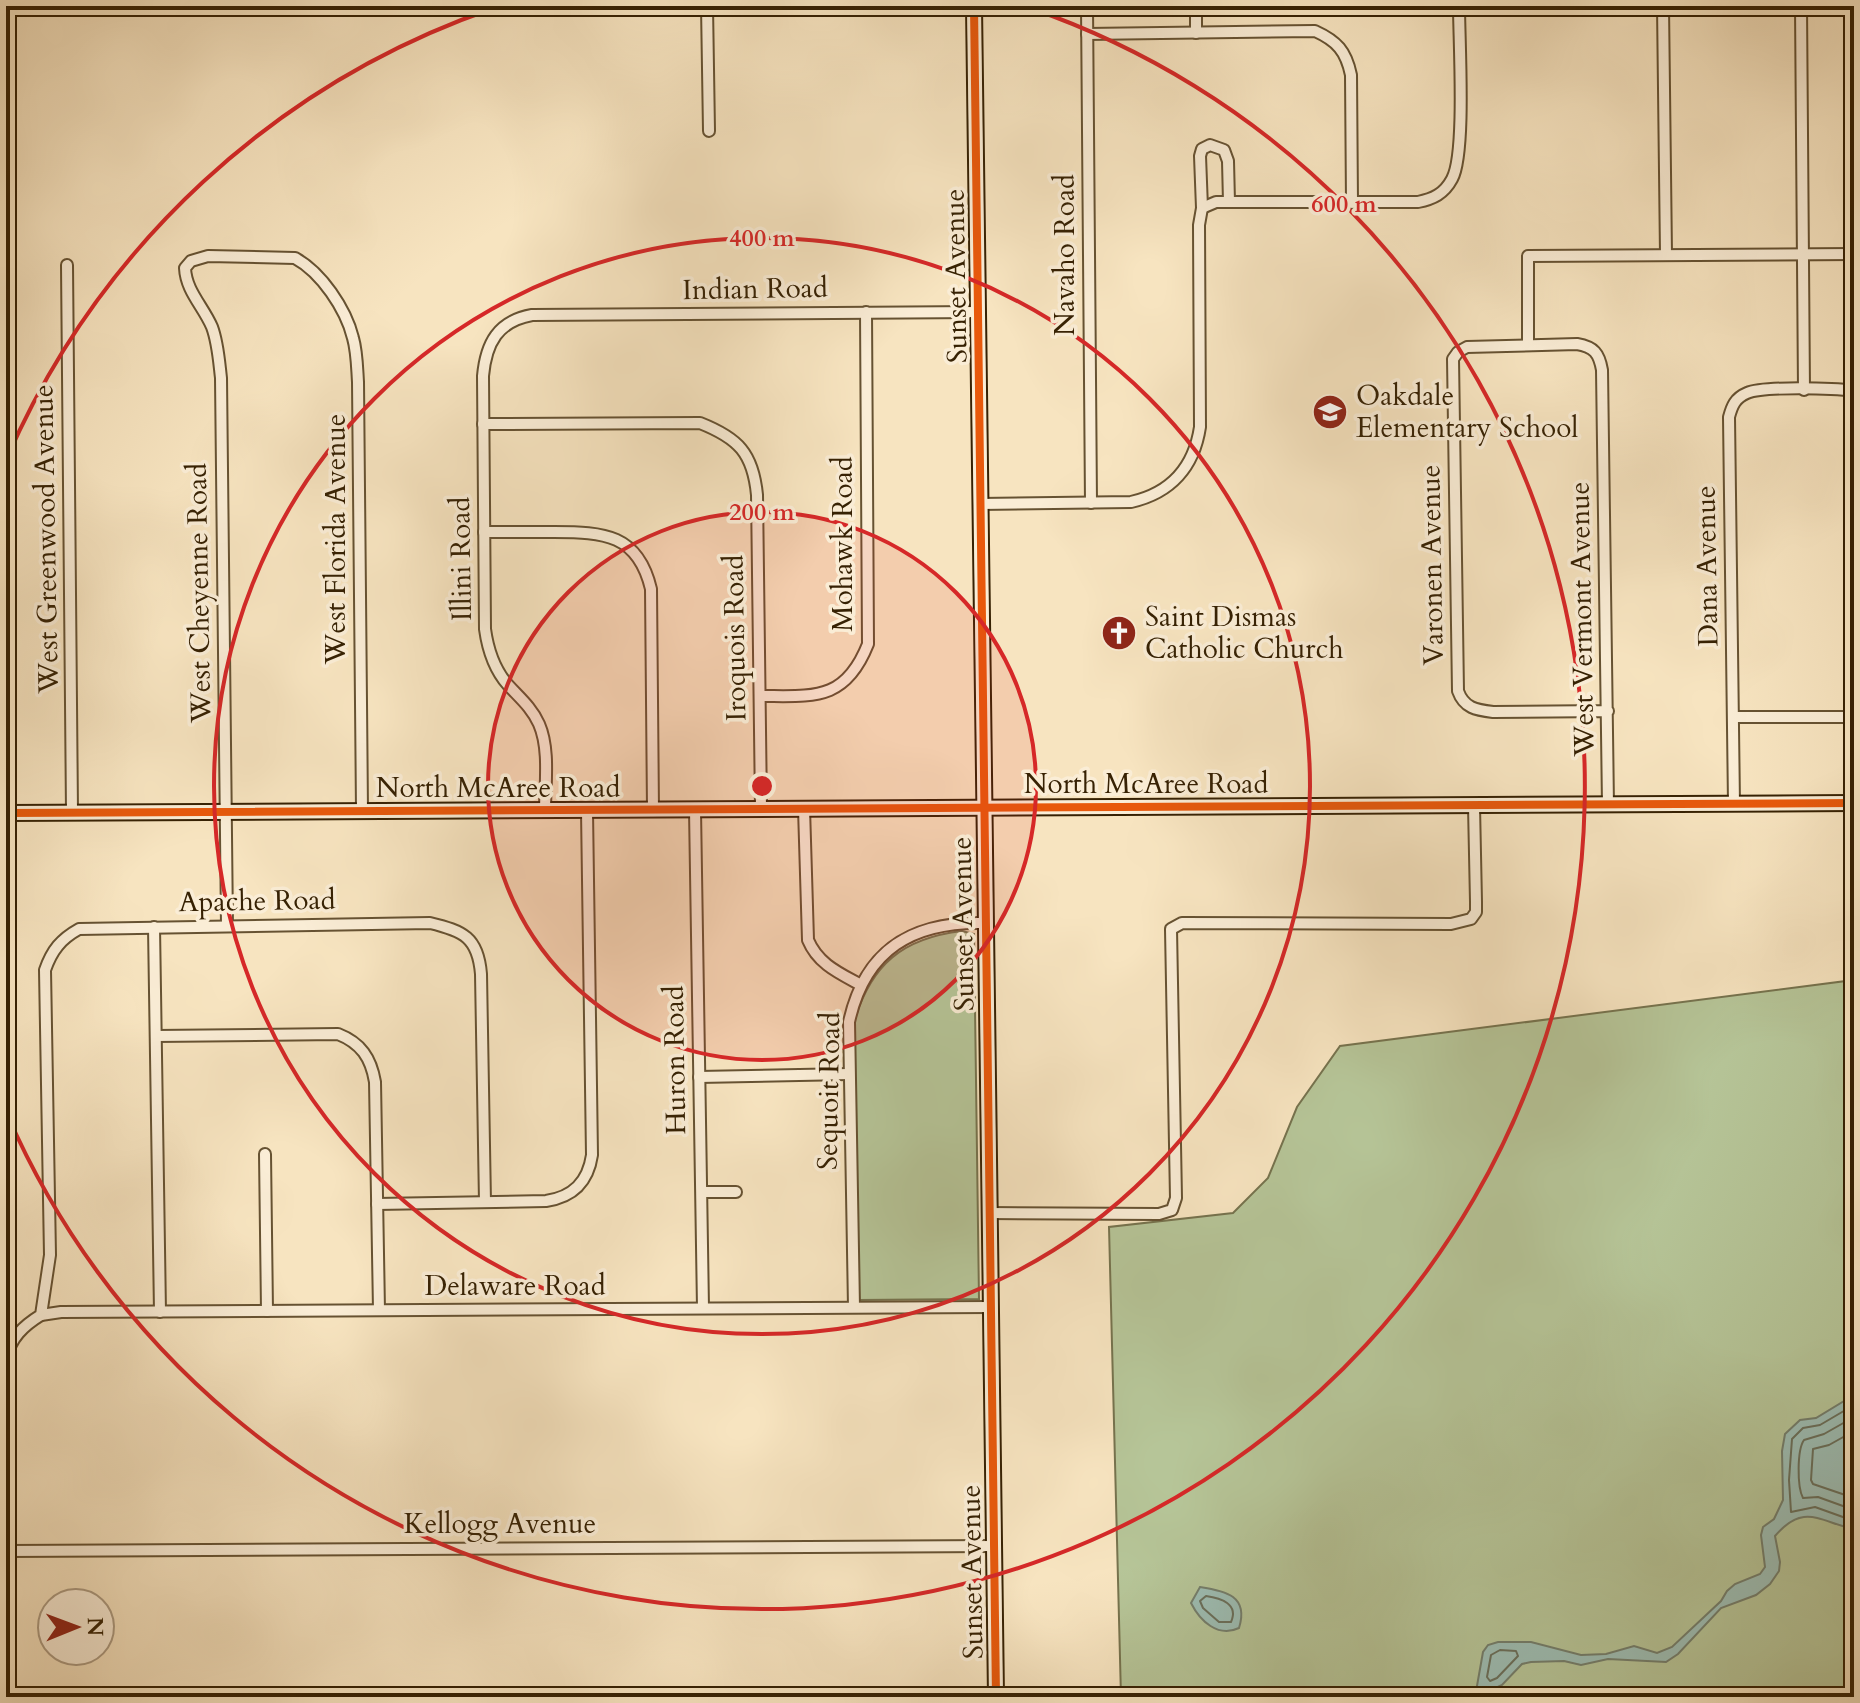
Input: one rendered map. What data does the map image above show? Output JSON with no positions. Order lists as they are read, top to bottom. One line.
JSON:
{"streets":{"street":["Navaho Road","Sunset Avenue","Indian Road","West Greenwood Avenue","West Florida Avenue","Mohawk Road","Illini Road","Varonen Avenue","Dana Avenue","West Cheyenne Road","West Vermont Avenue","Iroquois Road","North McAree Road","Apache Road","Huron Road","Sequoit Road","Delaware Road","Kellogg Avenue"]},"crossings":[["Sunset Avenue","Indian Road"],["Sunset Avenue","North McAree Road"],["Sunset Avenue","Delaware Road"],["Sunset Avenue","Kellogg Avenue"],["Indian Road","Mohawk Road"],["Indian Road","Illini Road"],["West Greenwood Avenue","North McAree Road"],["West Florida Avenue","West Cheyenne Road"],["West Florida Avenue","North McAree Road"],["Mohawk Road","Iroquois Road"],["Illini Road","Iroquois Road"],["Illini Road","North McAree Road"],["Varonen Avenue","West Vermont Avenue"],["Dana Avenue","North McAree Road"],["West Cheyenne Road","North McAree Road"],["West Cheyenne Road","Apache Road"],["West Vermont Avenue","North McAree Road"],["Iroquois Road","North McAree Road"],["North McAree Road","Huron Road"],["North McAree Road","Sequoit Road"],["Apache Road","Delaware Road"],["Huron Road","Delaware Road"],["Sequoit Road","Delaware Road"]],"places":{"school or university":["Oakdale Elementary School"],"church":["Saint Dismas Catholic Church"]},"north":"right","rings":["600 m","400 m","200 m"]}
